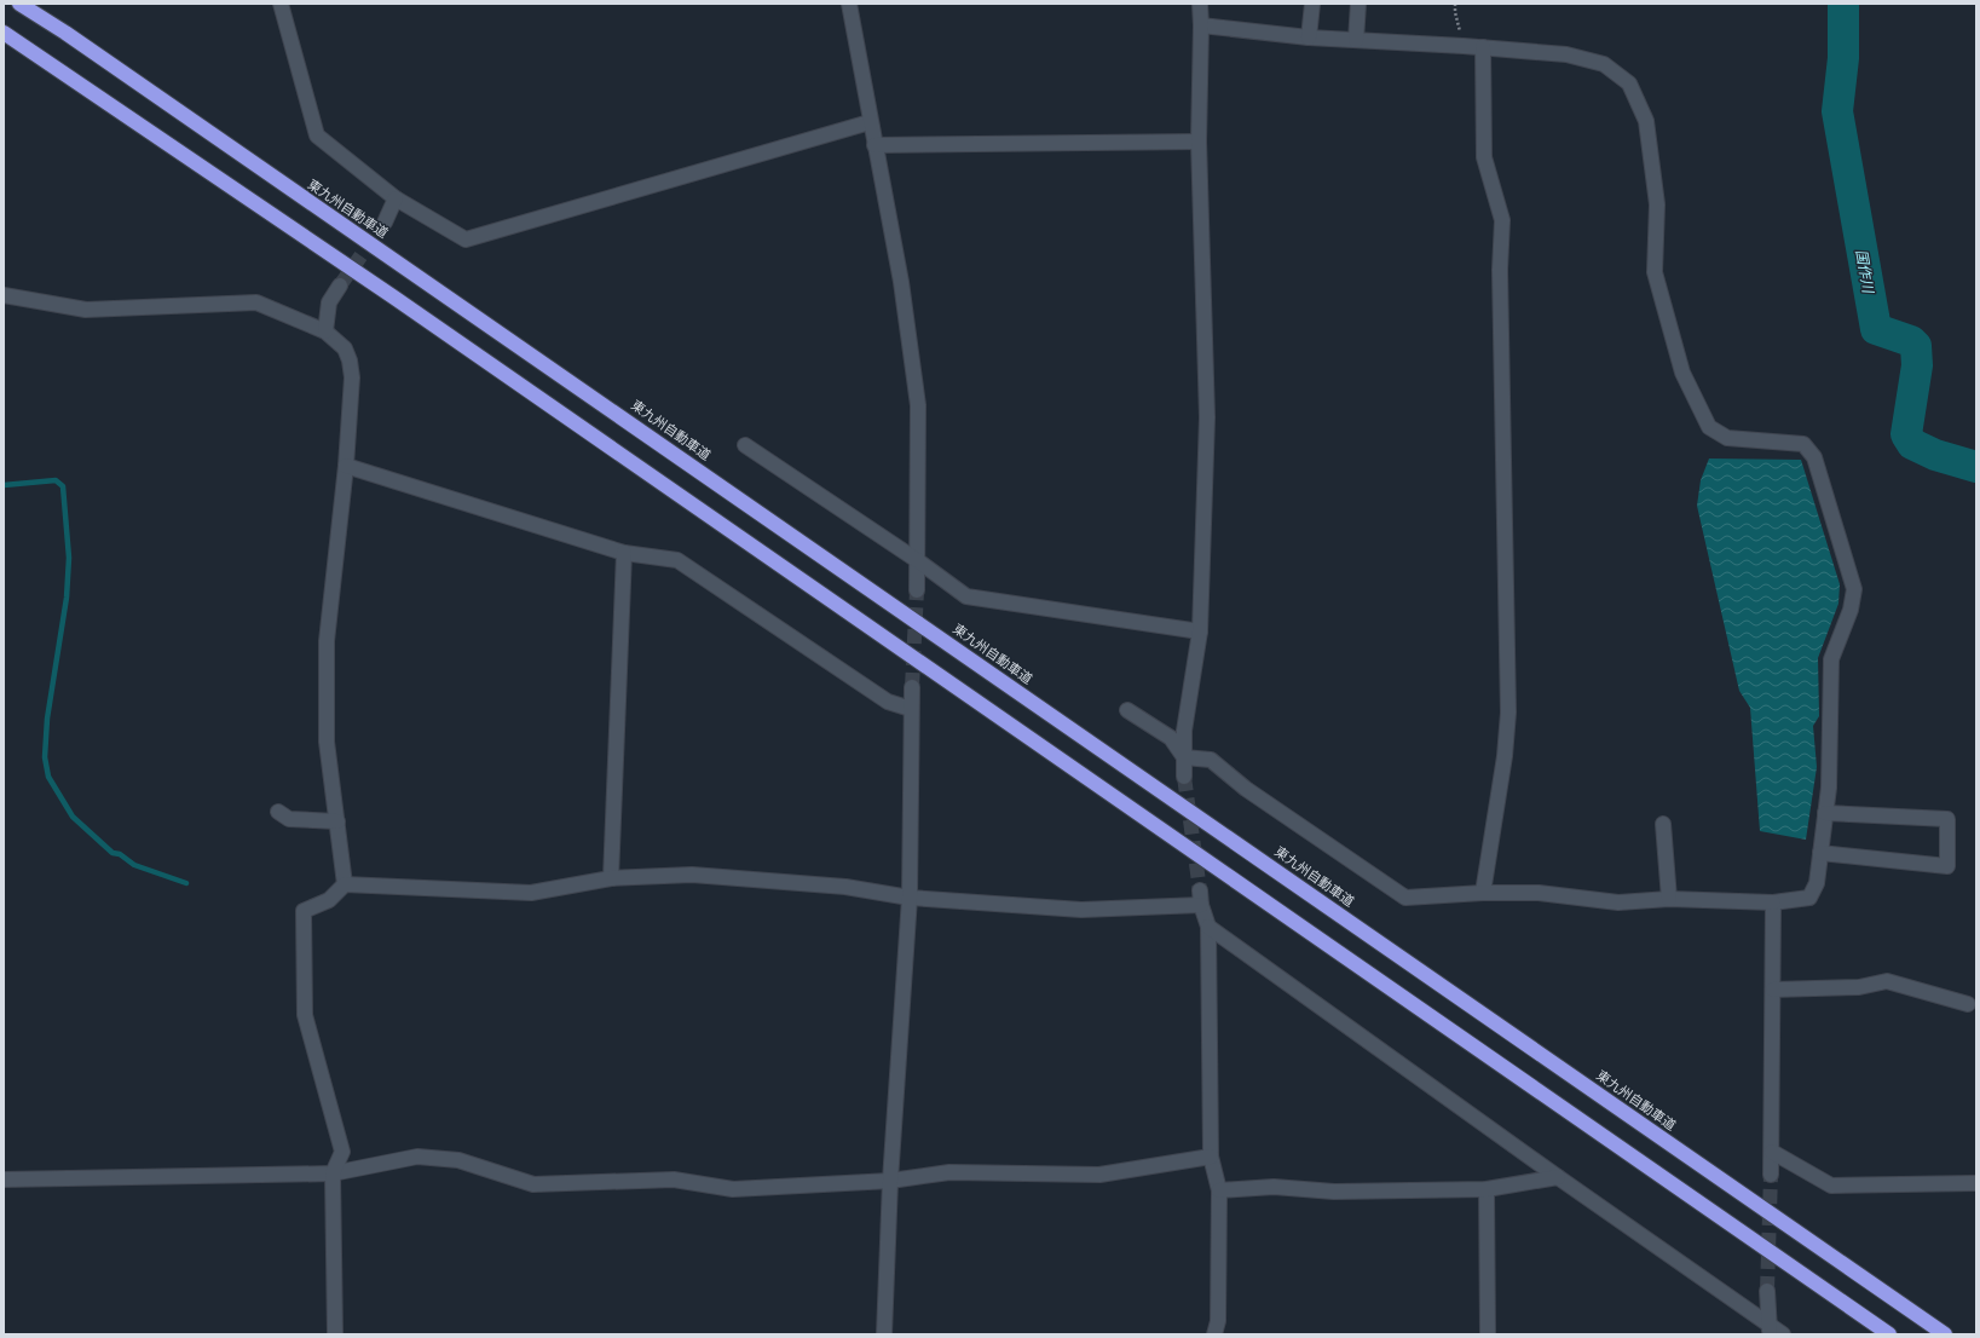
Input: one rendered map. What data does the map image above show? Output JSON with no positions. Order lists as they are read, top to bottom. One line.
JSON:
{"streets":{"highway":["東九州自動車道"]},"water":["国作川"]}
